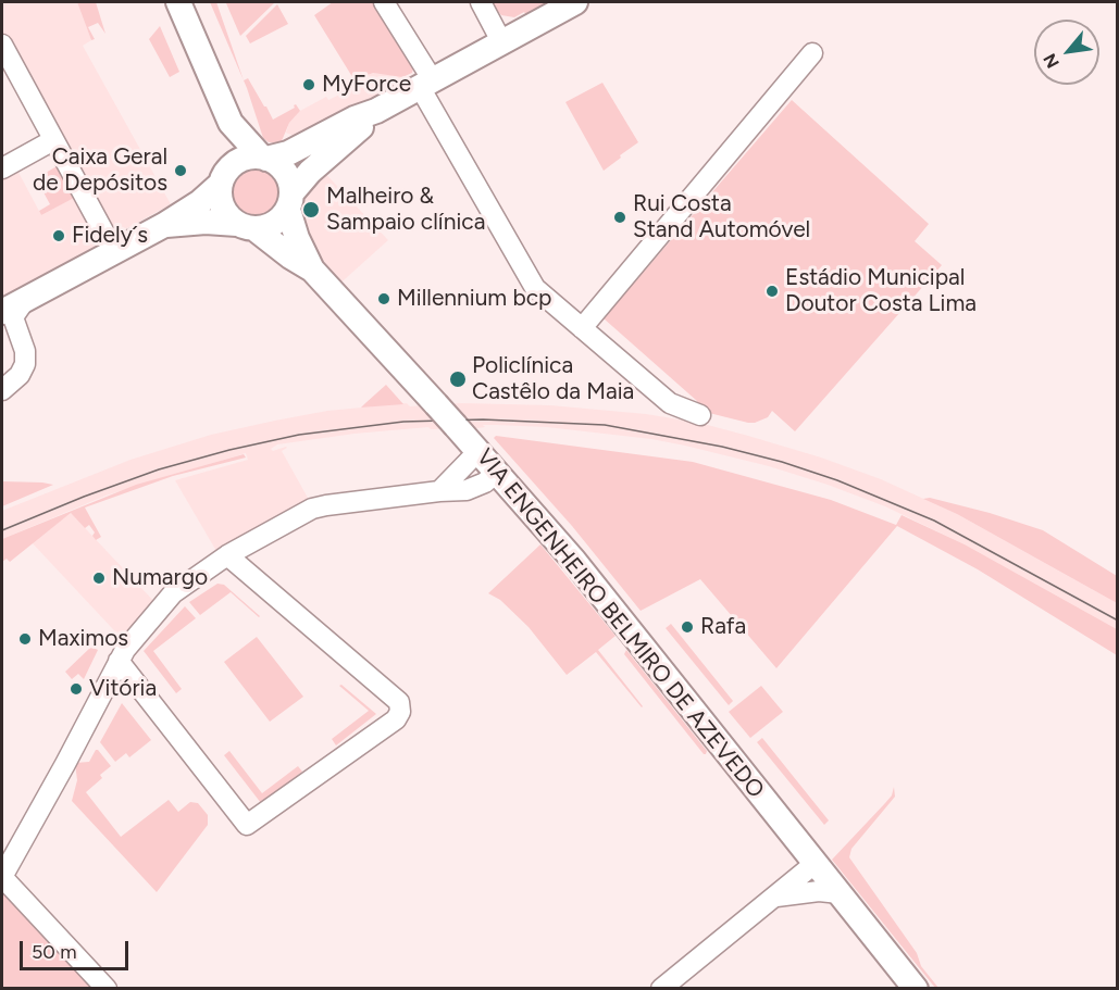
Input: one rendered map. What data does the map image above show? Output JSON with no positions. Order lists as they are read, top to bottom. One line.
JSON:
{"streets":{"main road":["VIA ENGENHEIRO BELMIRO DE AZEVEDO"]},"places":["MyForce","Caixa Geral de Depósitos","Malheiro & Sampaio clínica","Rui Costa Stand Automóvel","Fidely´s","Estádio Municipal Doutor Costa Lima","Millennium bcp","Policlínica Castêlo da Maia","Numargo","Rafa","Maximos","Vitória"],"scale_bar":"50 m","north":"bottom left"}
